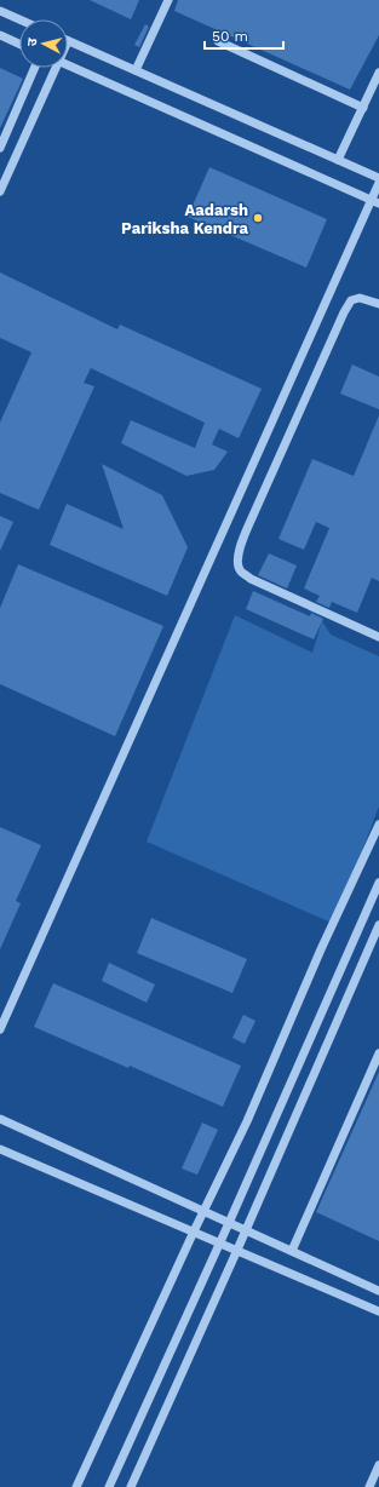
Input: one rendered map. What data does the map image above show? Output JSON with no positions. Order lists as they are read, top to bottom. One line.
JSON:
{"places":["Aadarsh Pariksha Kendra"],"scale_bar":"50 m","north":"left"}
